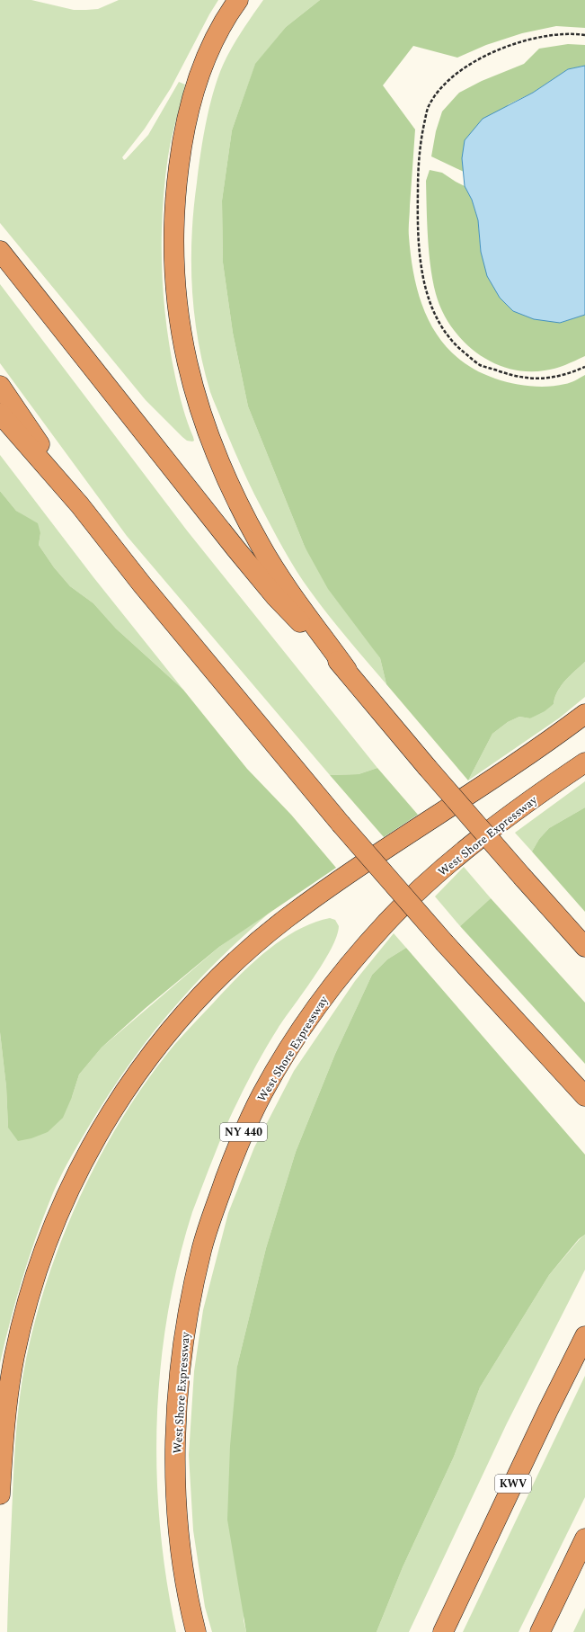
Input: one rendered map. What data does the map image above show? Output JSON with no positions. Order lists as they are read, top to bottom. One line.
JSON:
{"streets":{"highway":["West Shore Expressway","NY 440","KWV"]}}
